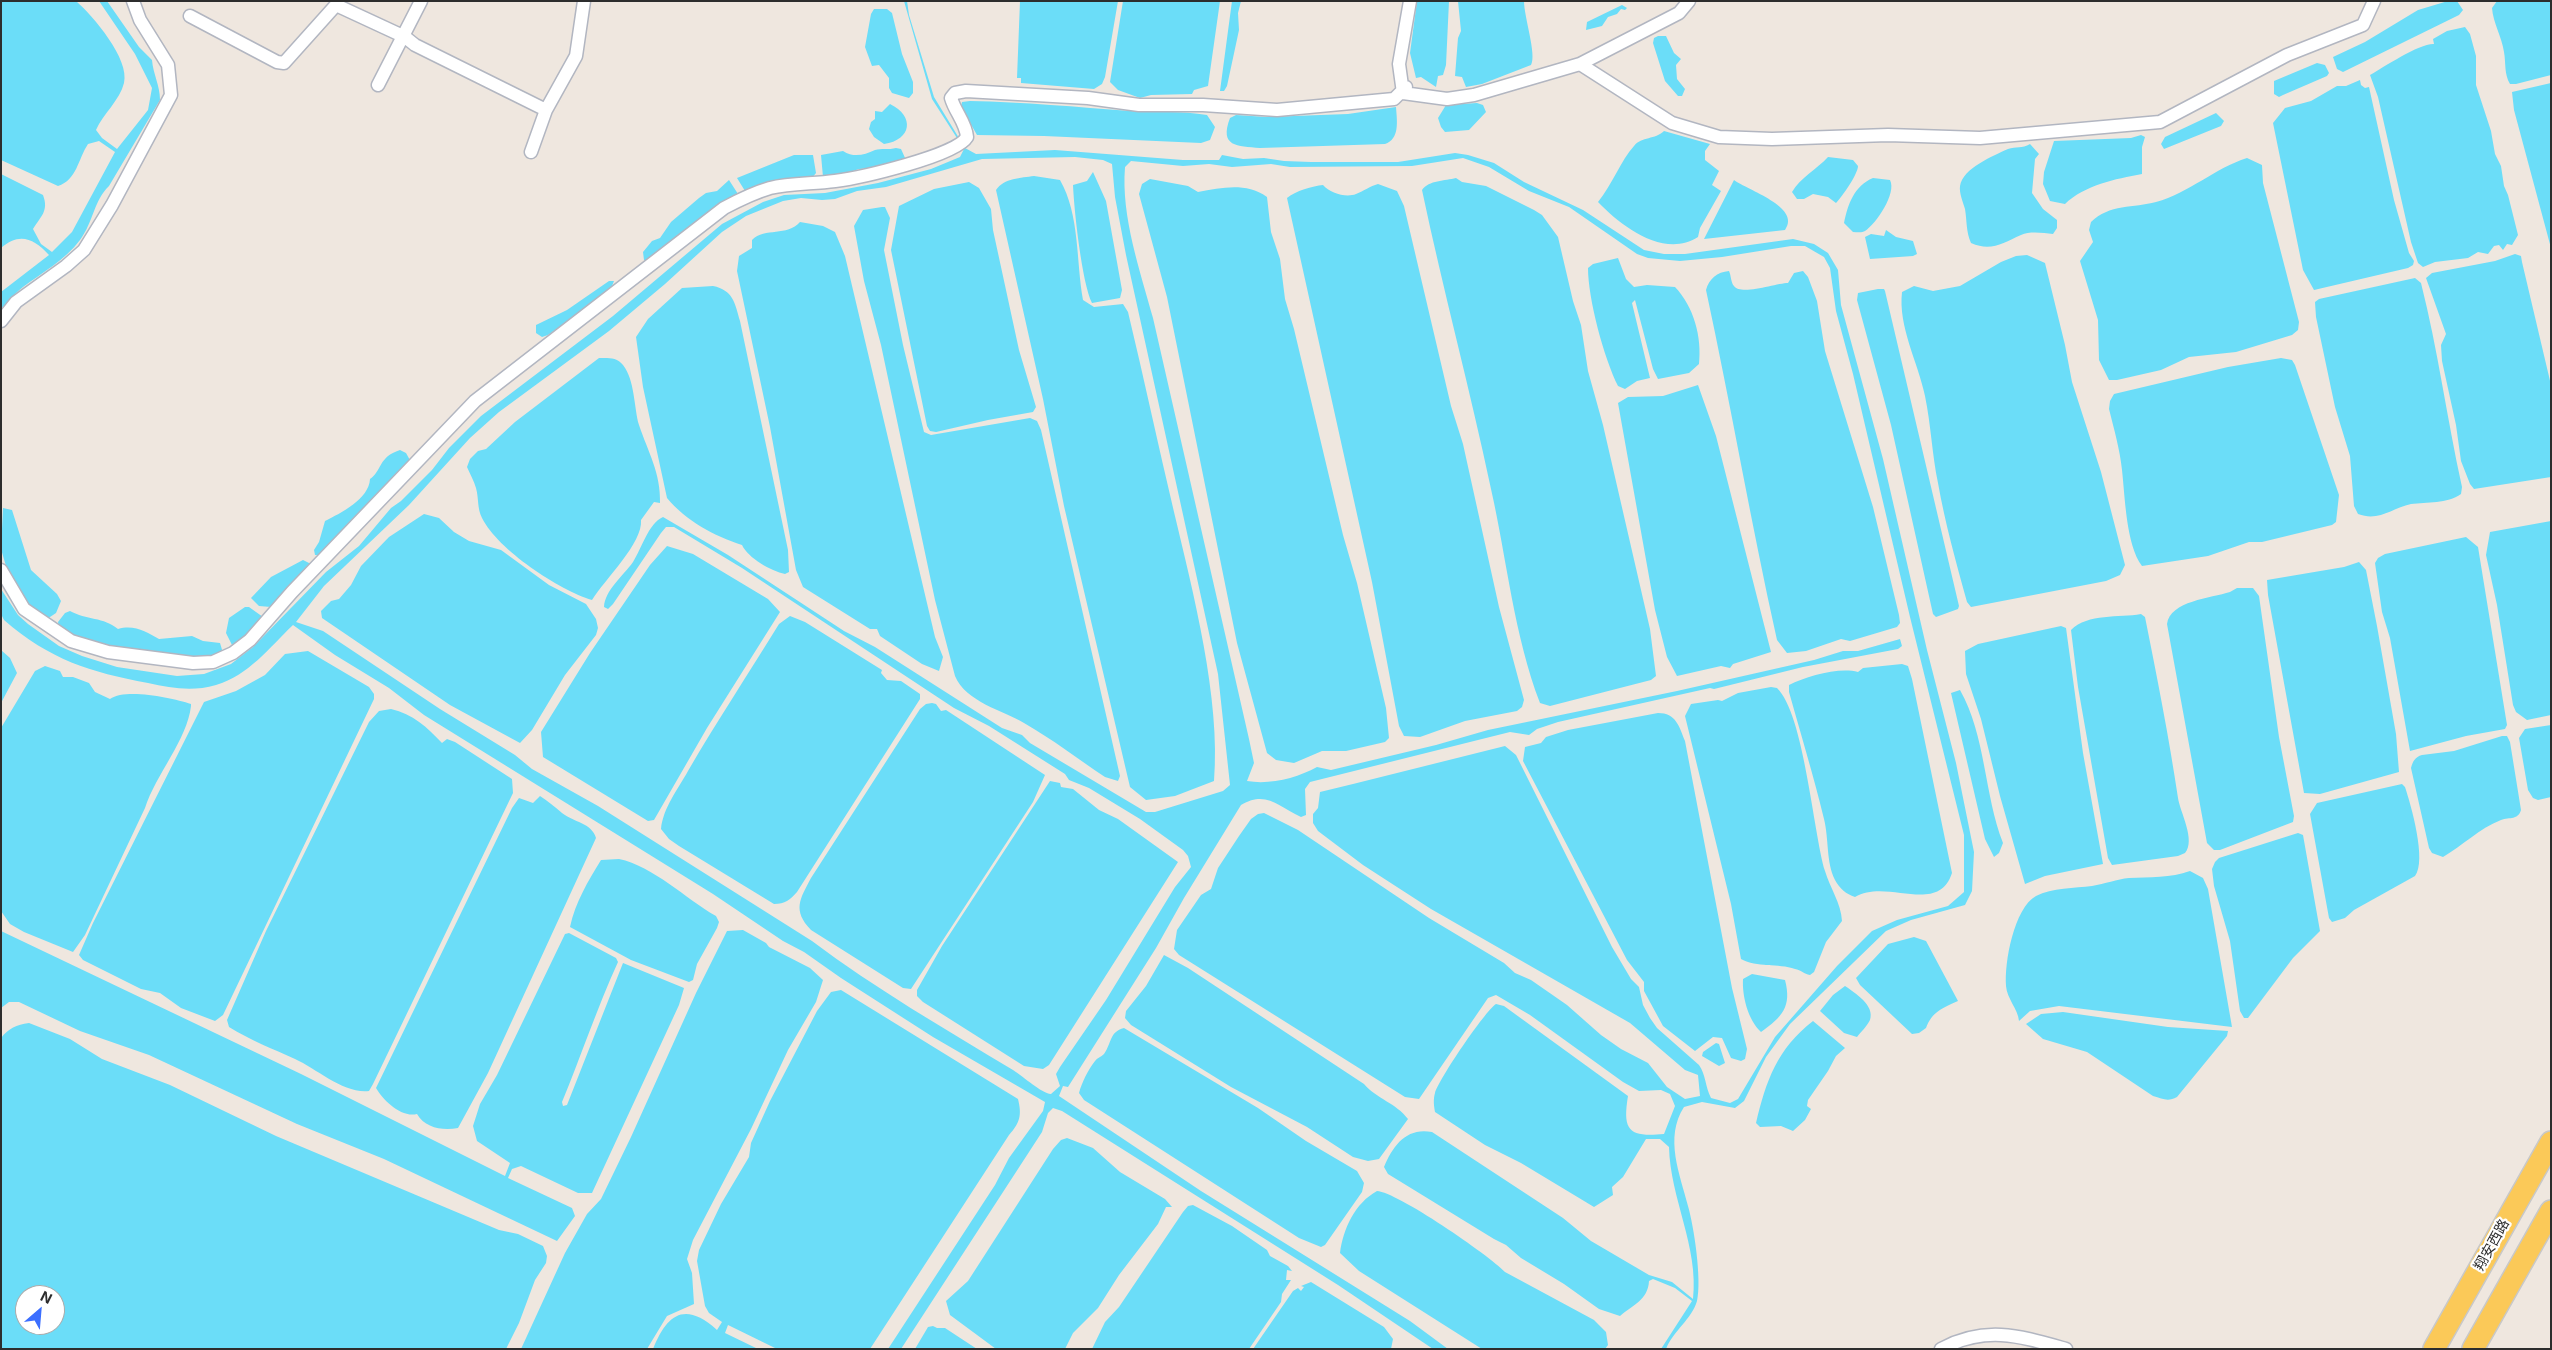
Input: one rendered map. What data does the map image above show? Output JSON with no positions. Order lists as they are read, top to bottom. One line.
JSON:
{"streets":{"main road":["翔安西路"]},"north":"top right"}
